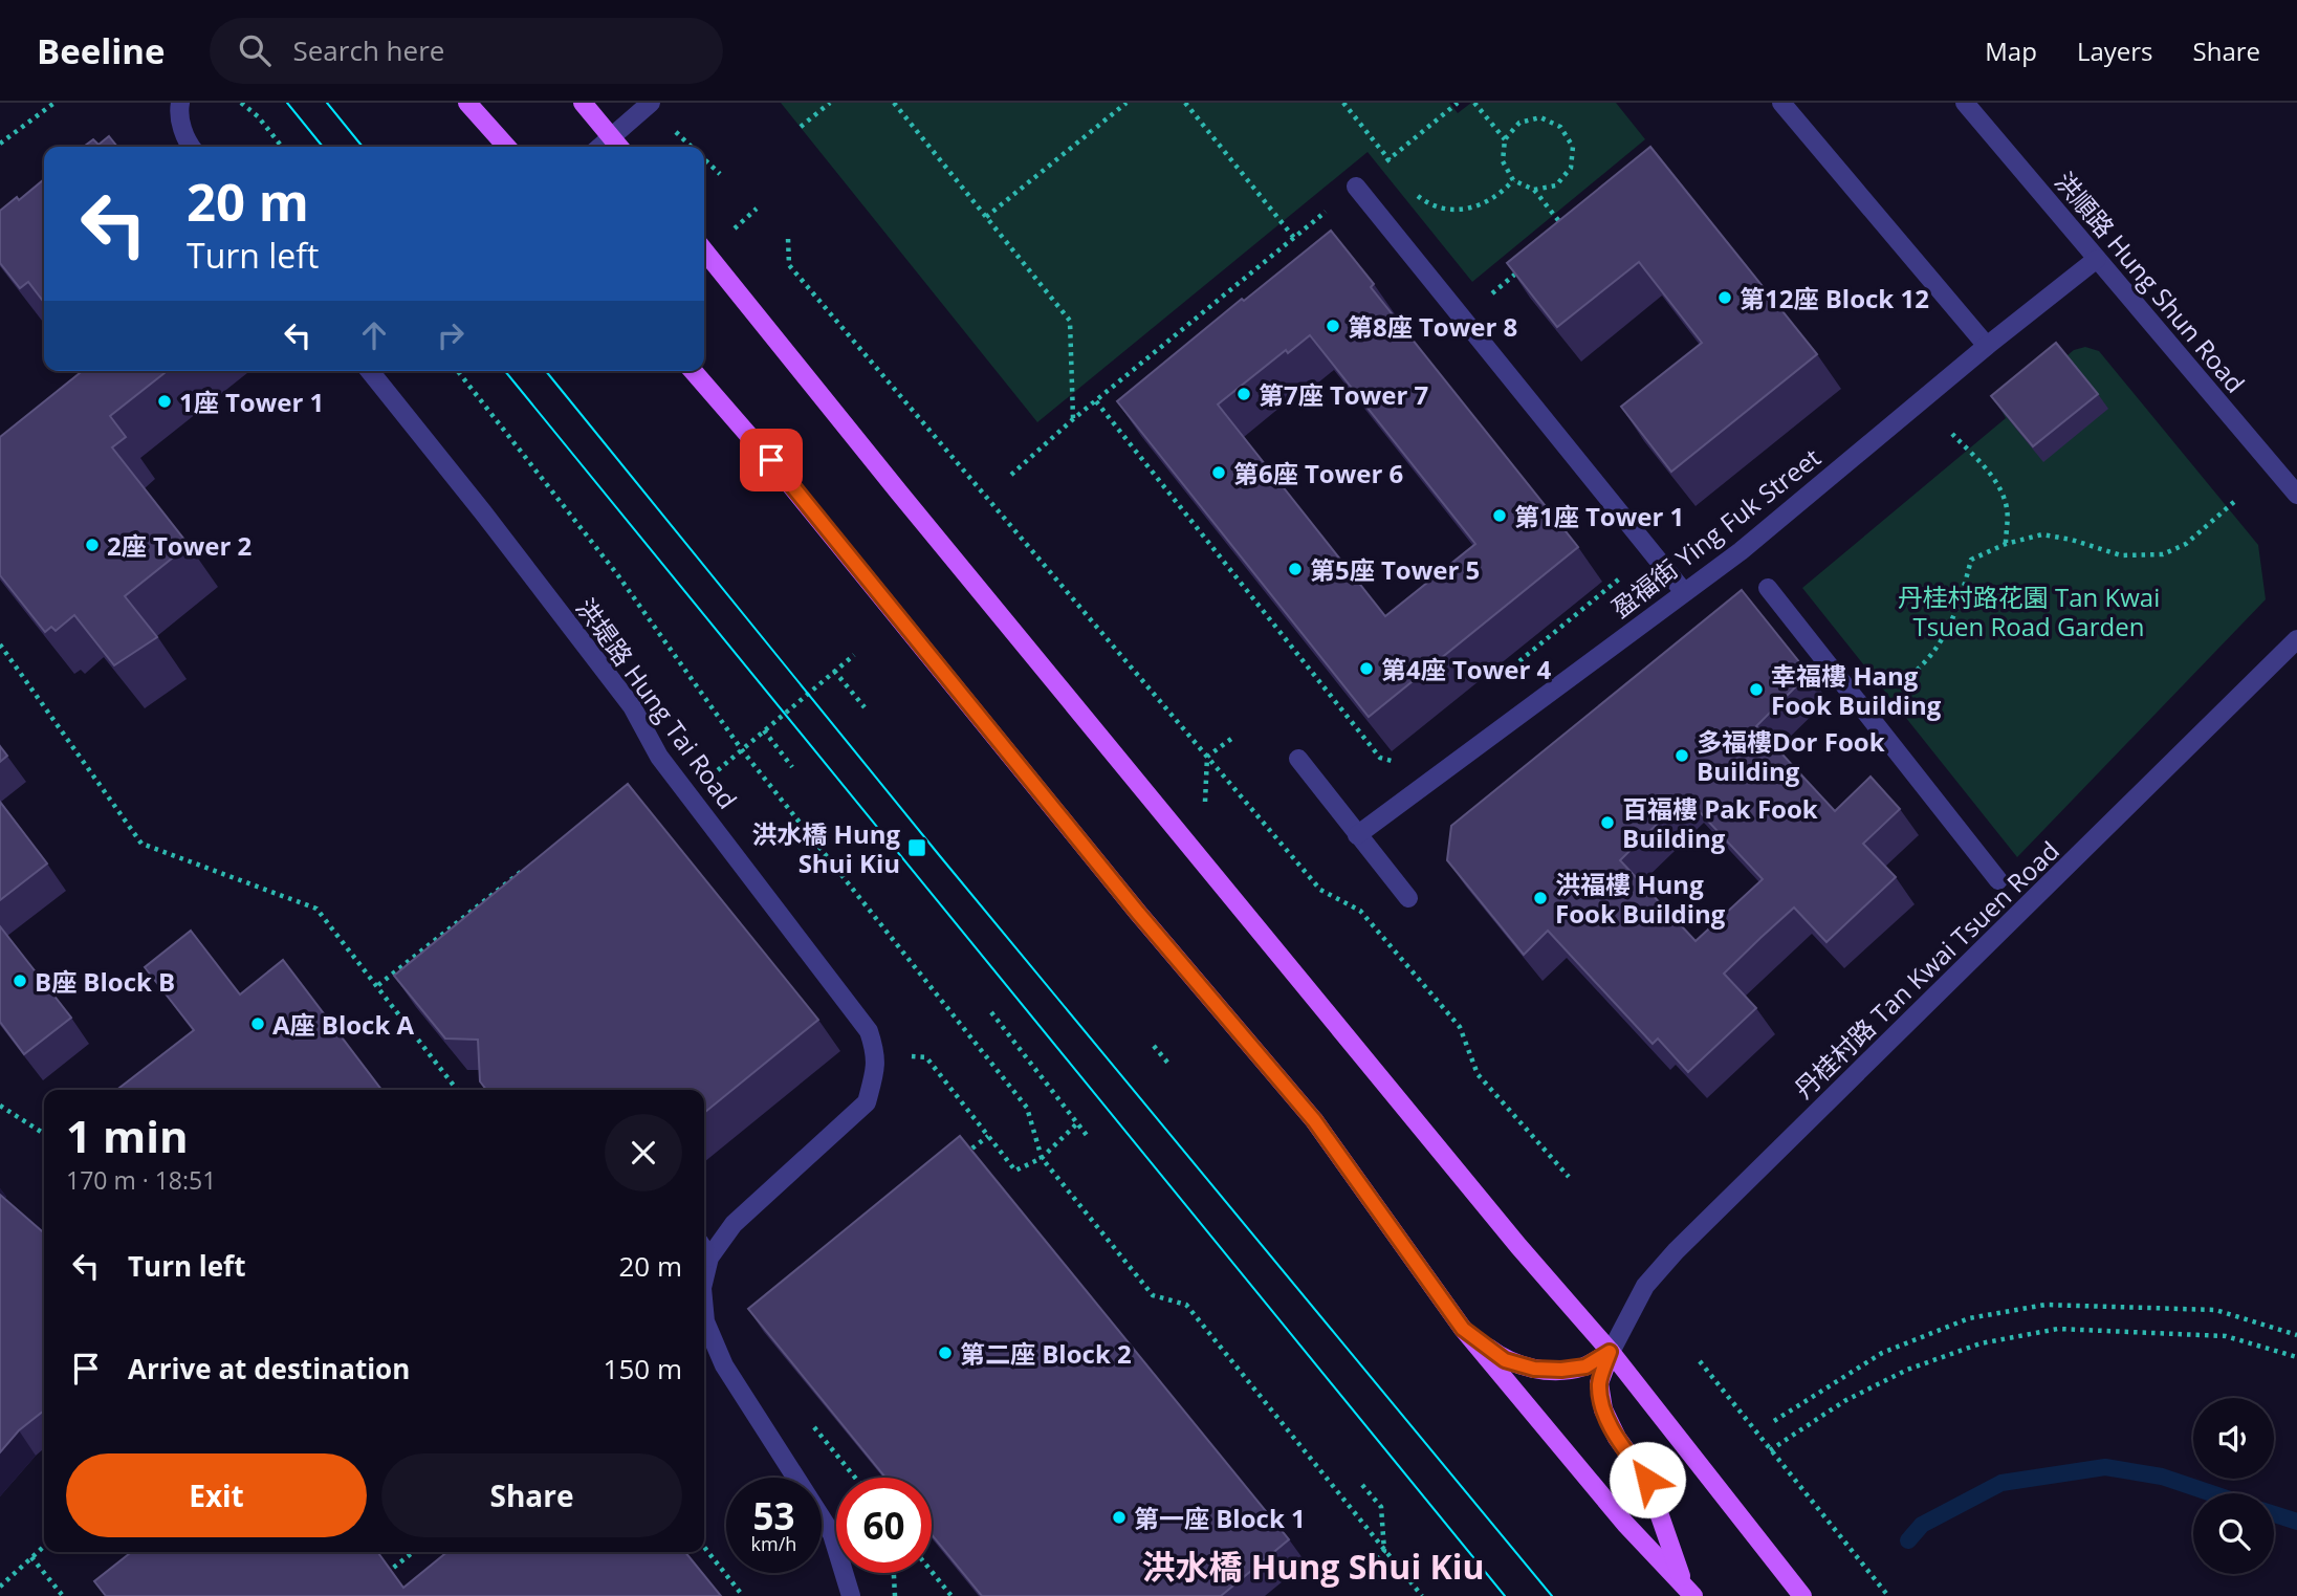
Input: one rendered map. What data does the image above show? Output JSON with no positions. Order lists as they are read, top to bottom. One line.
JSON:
{"streets":{"street":["洪順路 Hung Shun Road","盈福街 Ying Fuk Street","洪堤路 Hung Tai Road","丹桂村路 Tan Kwai Tsuen Road"]},"crossings":[["洪順路 Hung Shun Road","盈福街 Ying Fuk Street"]],"districts":["洪水橋 Hung Shui Kiu"],"parks":["丹桂村路花園 Tan Kwai Tsuen Road Garden"],"places":{"other":["第12座 Block 12","第8座 Tower 8","第7座 Tower 7","1座 Tower 1","第6座 Tower 6","第1座 Tower 1","2座 Tower 2","第5座 Tower 5","第4座 Tower 4","幸福樓 Hang Fook Building","多福樓Dor Fook Building","百福樓 Pak Fook Building","洪福樓 Hung Fook Building","B座 Block B","A座 Block A","第二座 Block 2","第一座 Block 1"],"transit":["洪水橋 Hung Shui Kiu"]},"page":{"header":"Beeline","search":"Search here","nav":["Map","Layers","Share"],"turn":["20 m","Turn left"],"heading":["1 min","170 m · 18:51"],"list":[{"name":"Turn left","value":"20 m"},{"name":"Arrive at destination","value":"150 m"}],"buttons":["Exit","Share"],"speed":"53 km/h","limit":"60"}}
